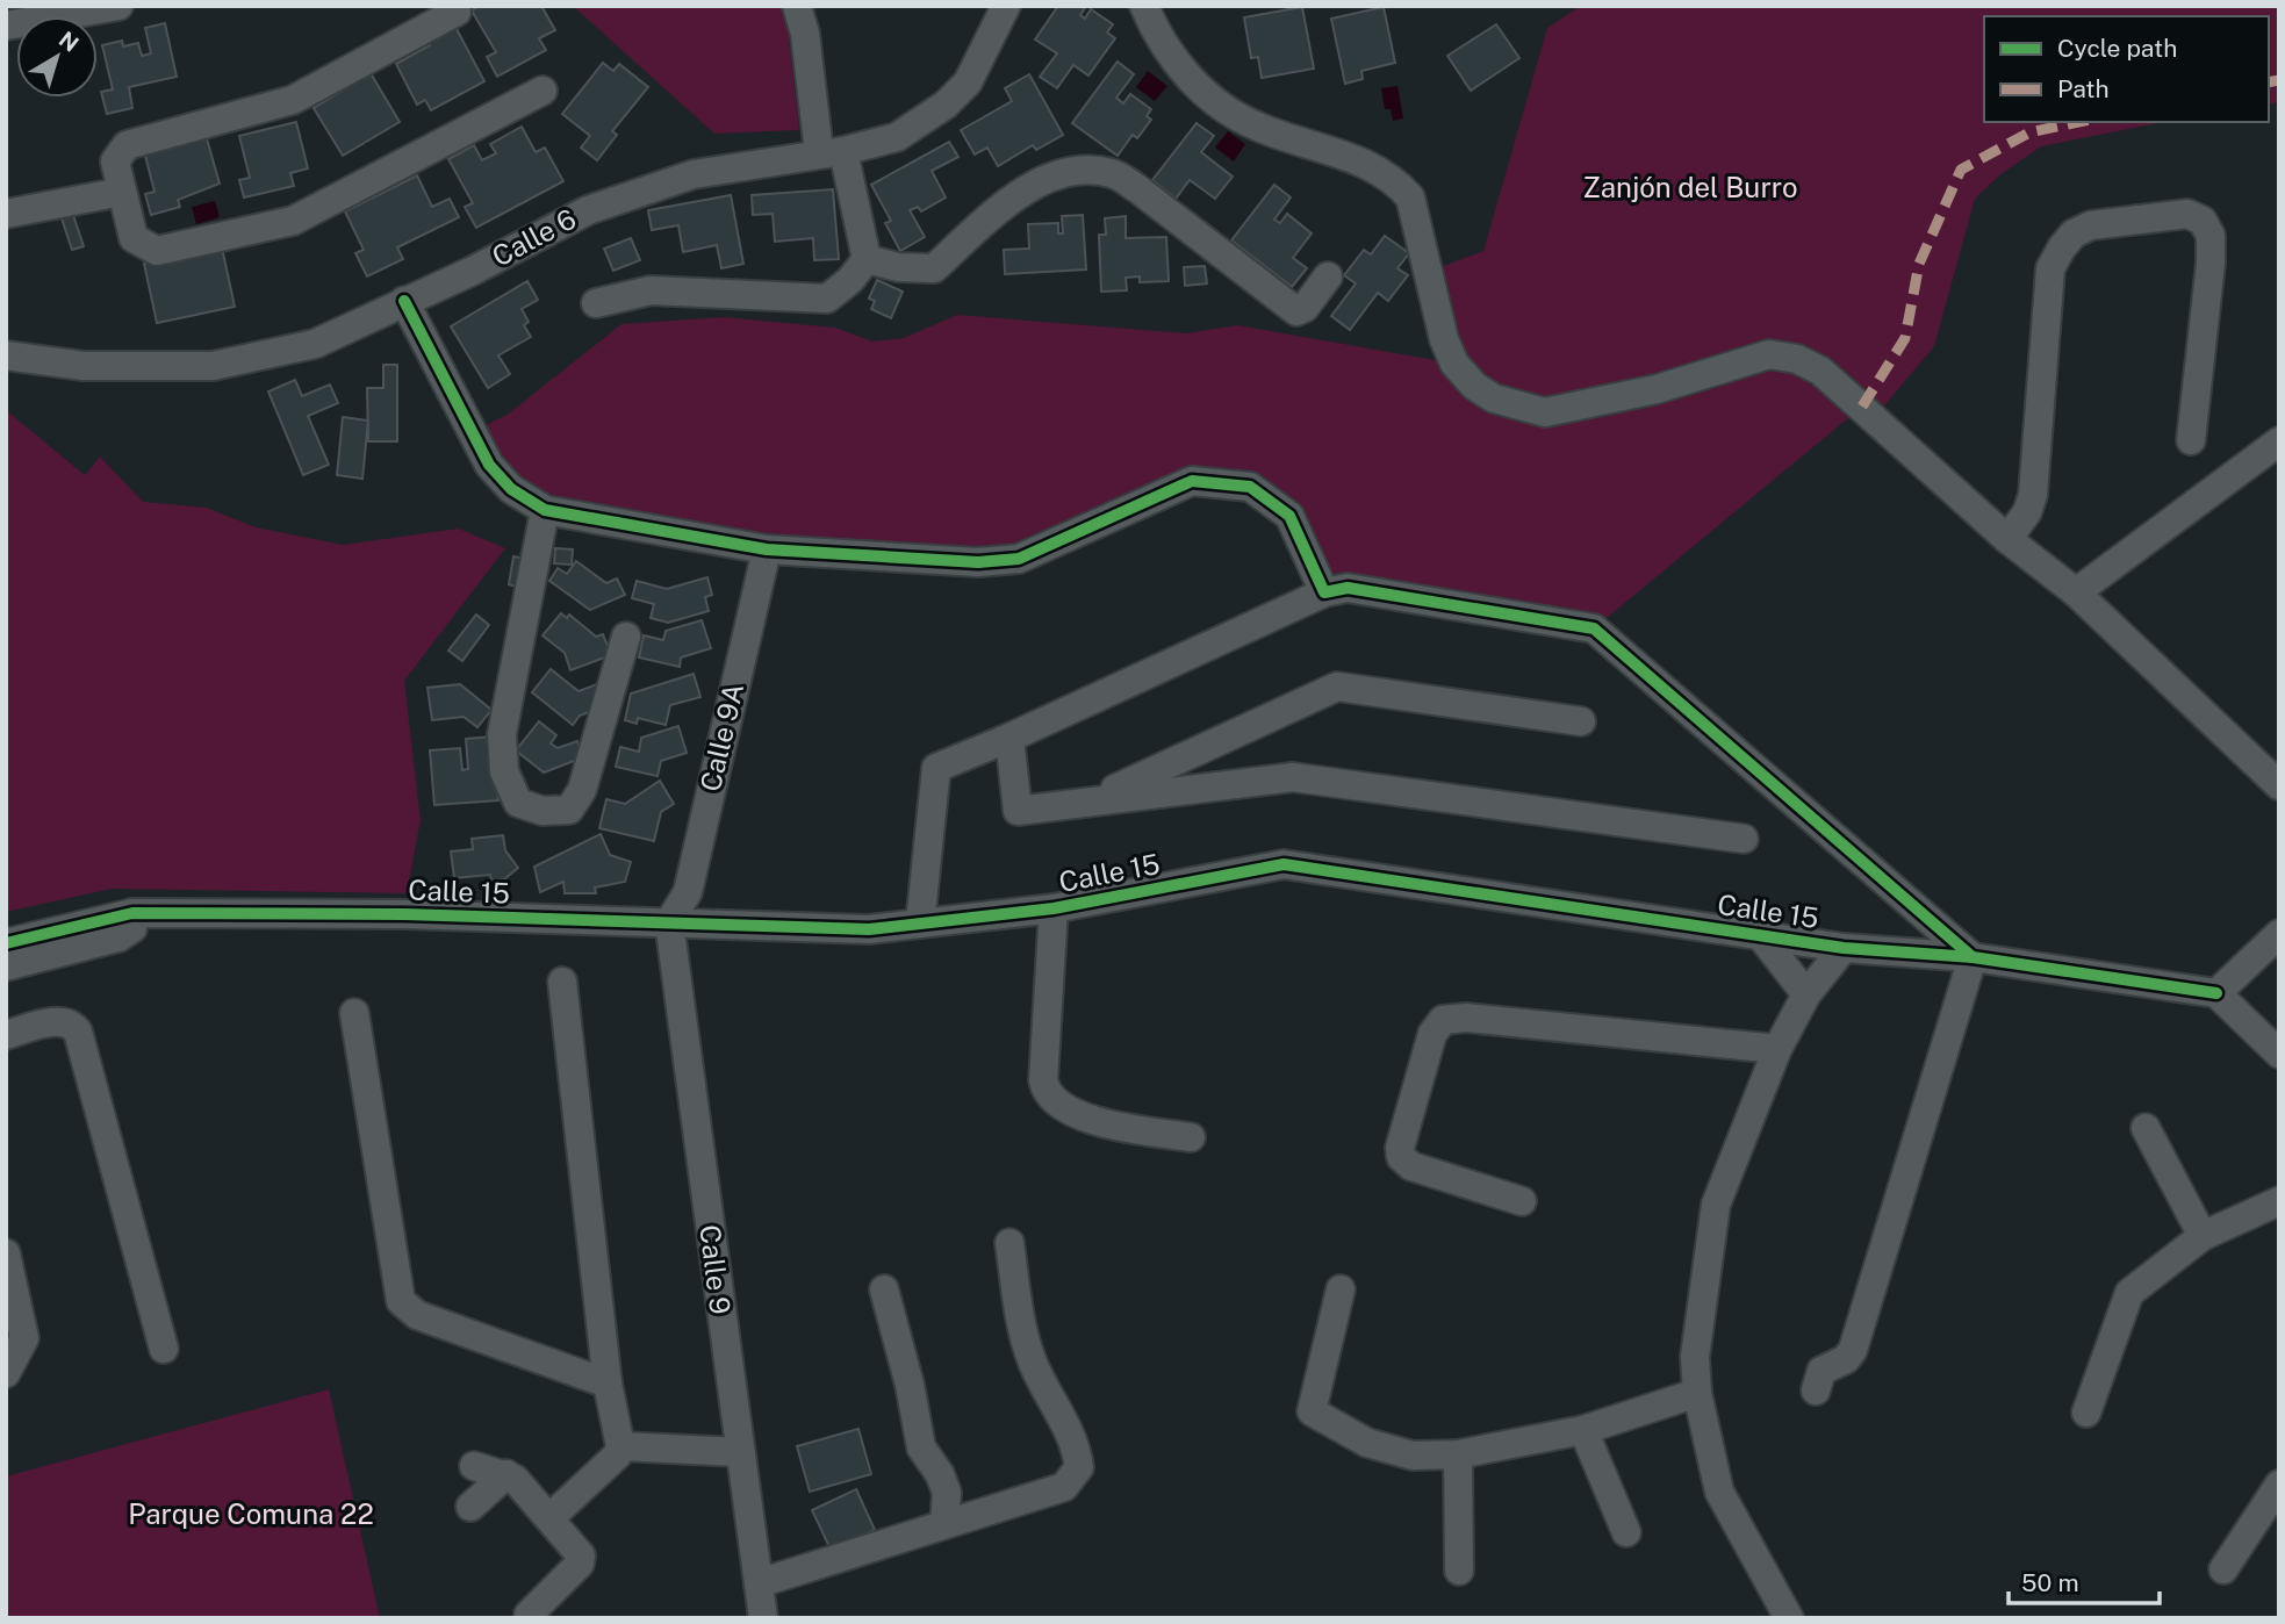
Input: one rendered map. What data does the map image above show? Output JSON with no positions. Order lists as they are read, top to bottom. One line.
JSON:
{"streets":{"street":["Calle 6","Calle 9A","Calle 15","Calle 9"]},"crossings":[["Calle 9A","Calle 15"],["Calle 9A","Calle 9"],["Calle 15","Calle 9"]],"parks":["Zanjón del Burro","Parque Comuna 22"],"legend":["Cycle path","Path"],"scale_bar":"50 m","north":"top right"}
